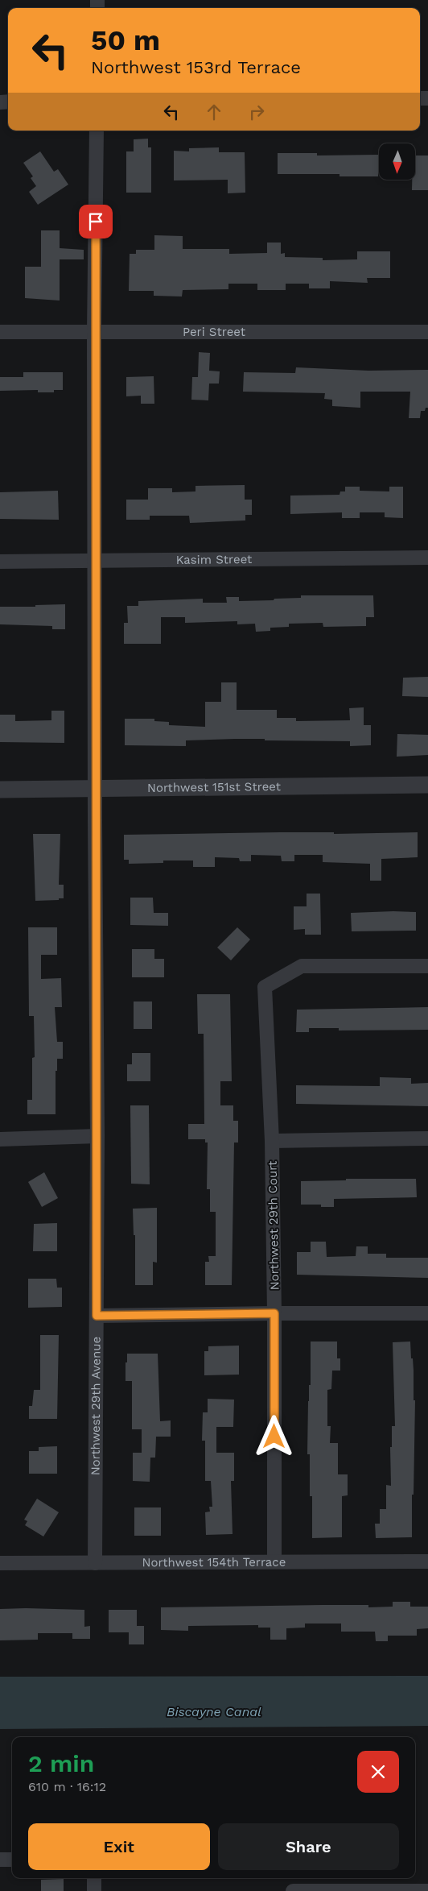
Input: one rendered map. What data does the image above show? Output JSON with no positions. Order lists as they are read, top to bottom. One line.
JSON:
{"streets":{"street":["Peri Street","Kasim Street","Northwest 151st Street","Northwest 29th Court","Northwest 29th Avenue","Northwest 154th Terrace"]},"crossings":[["Peri Street","Northwest 29th Avenue"],["Kasim Street","Northwest 29th Avenue"],["Northwest 151st Street","Northwest 29th Avenue"],["Northwest 29th Court","Northwest 154th Terrace"],["Northwest 29th Avenue","Northwest 154th Terrace"]],"water":["Biscayne Canal"],"north":"bottom","page":{"turn":["50 m","Northwest 153rd Terrace"],"heading":["2 min","610 m · 16:12"],"buttons":["Exit","Share"]}}
